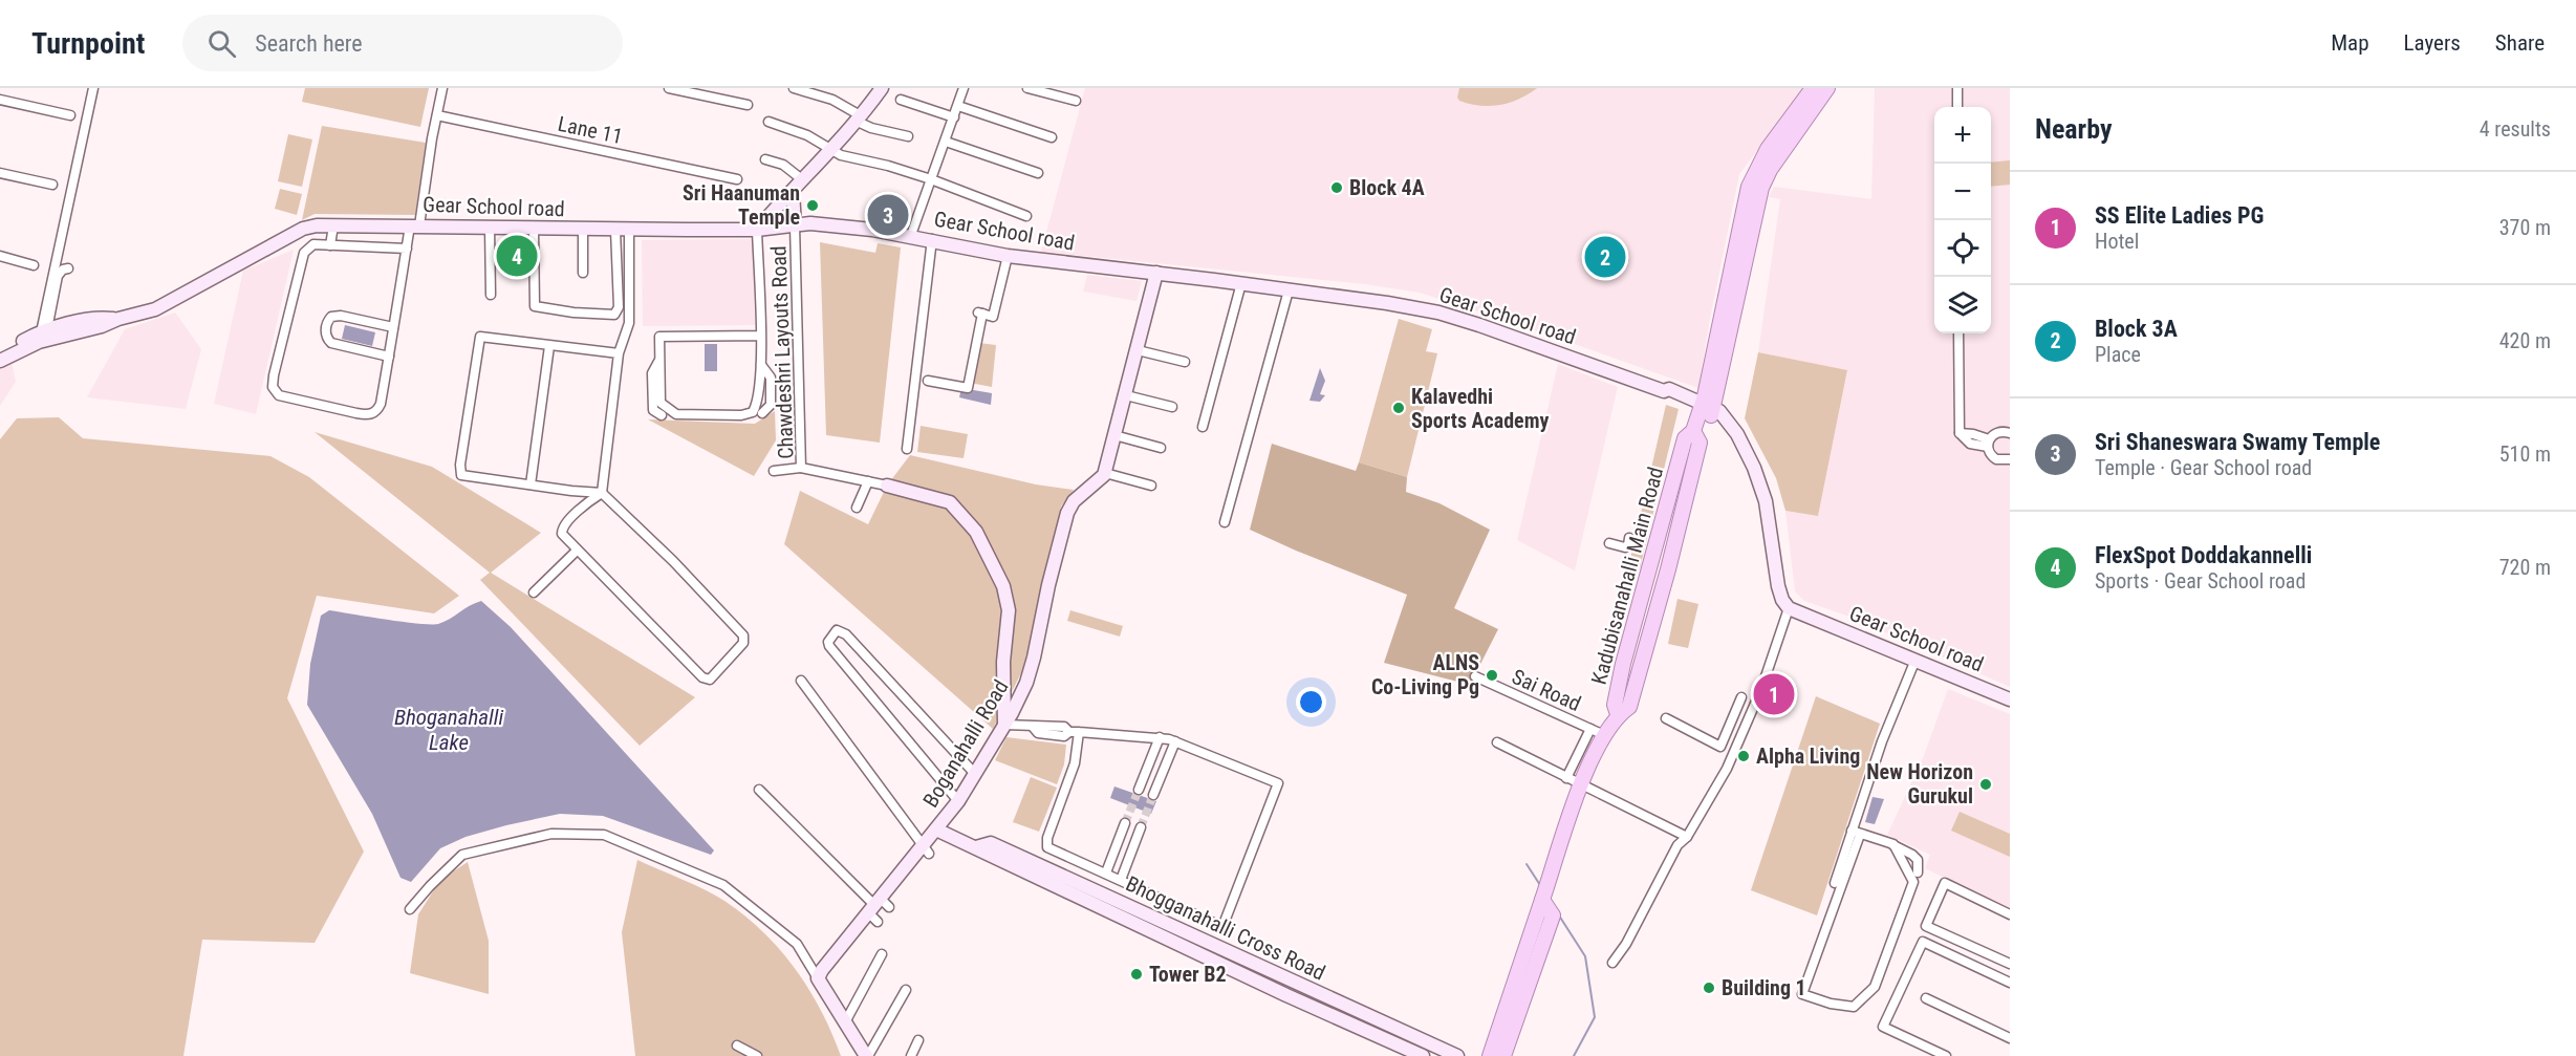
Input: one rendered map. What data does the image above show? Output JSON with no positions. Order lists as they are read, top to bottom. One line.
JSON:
{"streets":{"main road":["Kadubisanahalli Main Road"],"street":["Lane 11","Gear School road","Chawdeshri Layouts Road","Sai Road","Boganahalli Road","Bhogganahalli Cross Road"]},"crossings":[["Gear School road","Chawdeshri Layouts Road"],["Gear School road","Kadubisanahalli Main Road"],["Kadubisanahalli Main Road","Sai Road"],["Boganahalli Road","Bhogganahalli Cross Road"]],"water":["Bhoganahalli Lake"],"places":["Block 4A","Sri Haanuman Temple","Kalavedhi Sports Academy","ALNS Co-Living Pg","Alpha Living","New Horizon Gurukul","Tower B2","Building 1"],"page":{"header":"Turnpoint","search":"Search here","nav":["Map","Layers","Share"],"heading":["Nearby","4 results"],"map_buttons":["+","−"],"list":[{"mark":"1","name":"SS Elite Ladies PG","note":"Hotel","value":"370 m"},{"mark":"2","name":"Block 3A","note":"Place","value":"420 m"},{"mark":"3","name":"Sri Shaneswara Swamy Temple","note":"Temple · Gear School road","value":"510 m"},{"mark":"4","name":"FlexSpot Doddakannelli","note":"Sports · Gear School road","value":"720 m"}],"pins":["3","4","2","1"]}}
